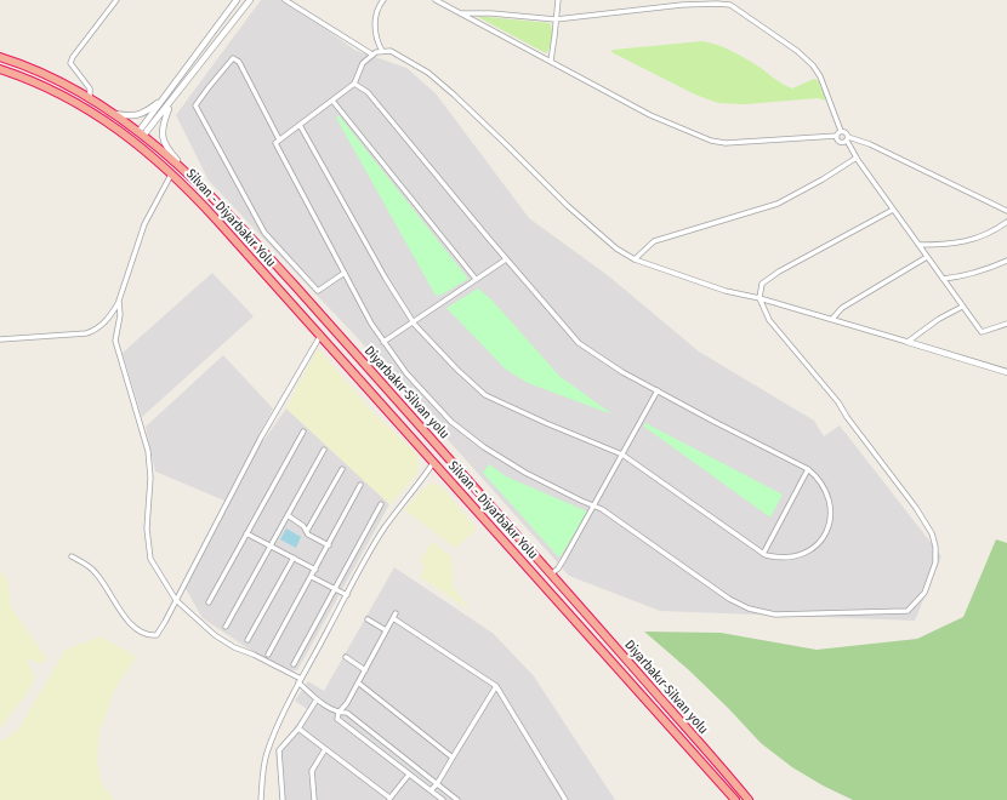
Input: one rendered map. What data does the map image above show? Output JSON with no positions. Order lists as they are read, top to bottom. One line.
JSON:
{"streets":{"highway":["Silvan - Diyarbakır Yolu","Diyarbakır-Silvan yolu"]}}
